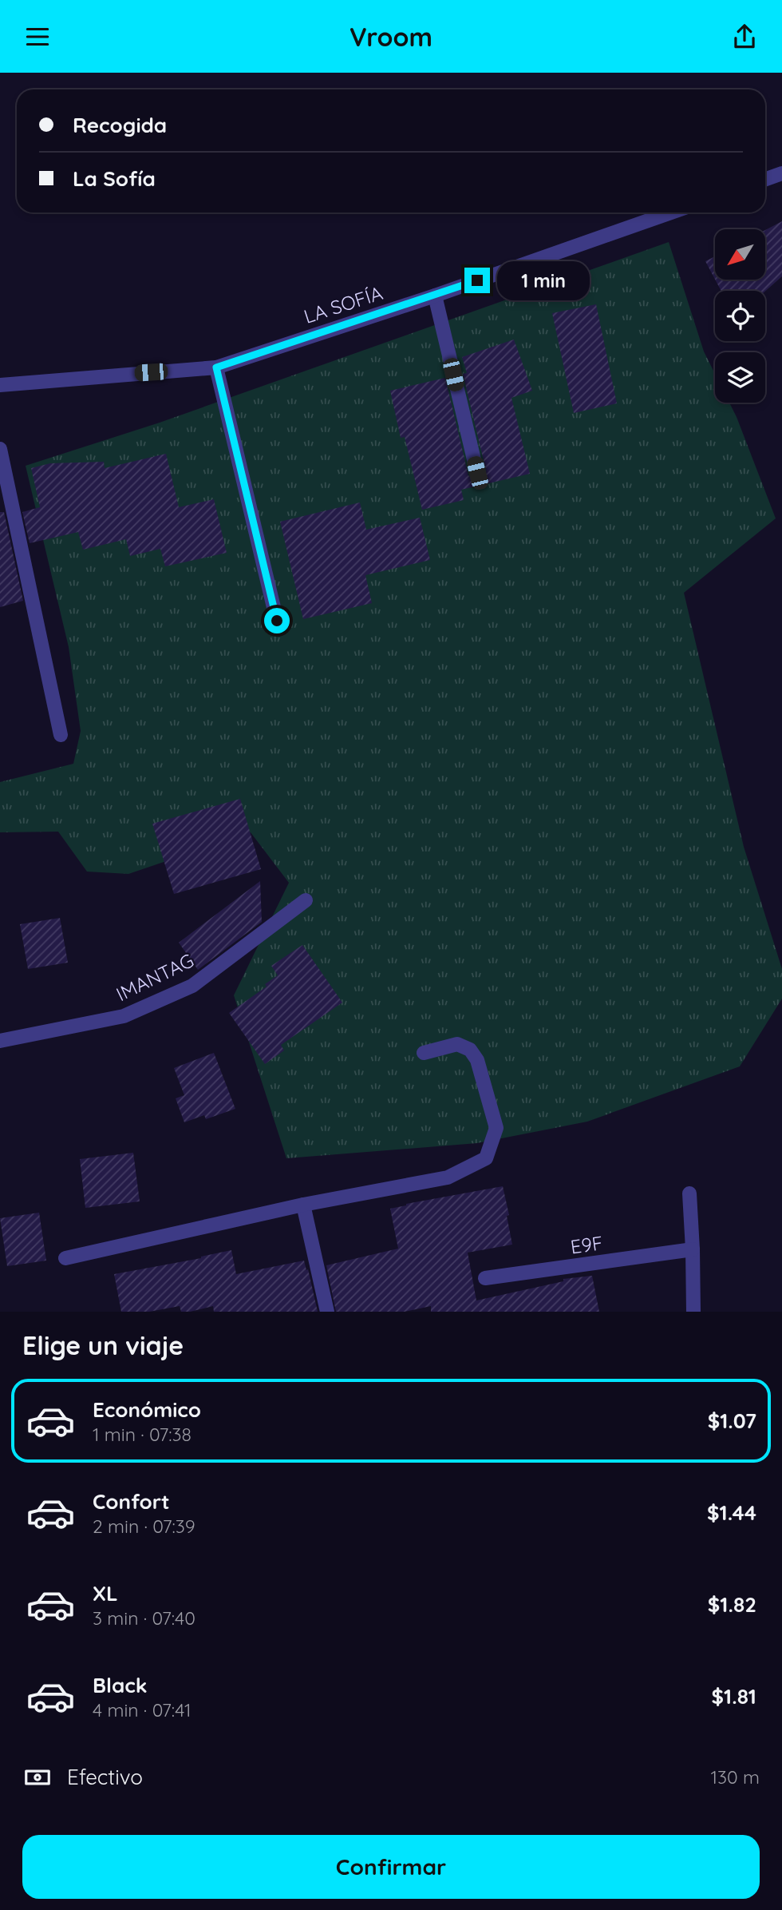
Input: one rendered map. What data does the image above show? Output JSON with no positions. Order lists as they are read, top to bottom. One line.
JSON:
{"streets":{"street":["LA SOFÍA","IMANTAG","E9F"]},"north":"bottom left","page":{"header":"Vroom","banner":["Recogida","La Sofía"],"bubble":"1 min","heading":"Elige un viaje","list":[{"name":"Económico","note":"1 min · 07:38","value":"$1.07"},{"name":"Confort","note":"2 min · 07:39","value":"$1.44"},{"name":"XL","note":"3 min · 07:40","value":"$1.82"},{"name":"Black","note":"4 min · 07:41","value":"$1.81"}],"pay":["Efectivo","130 m"],"buttons":"Confirmar"}}
